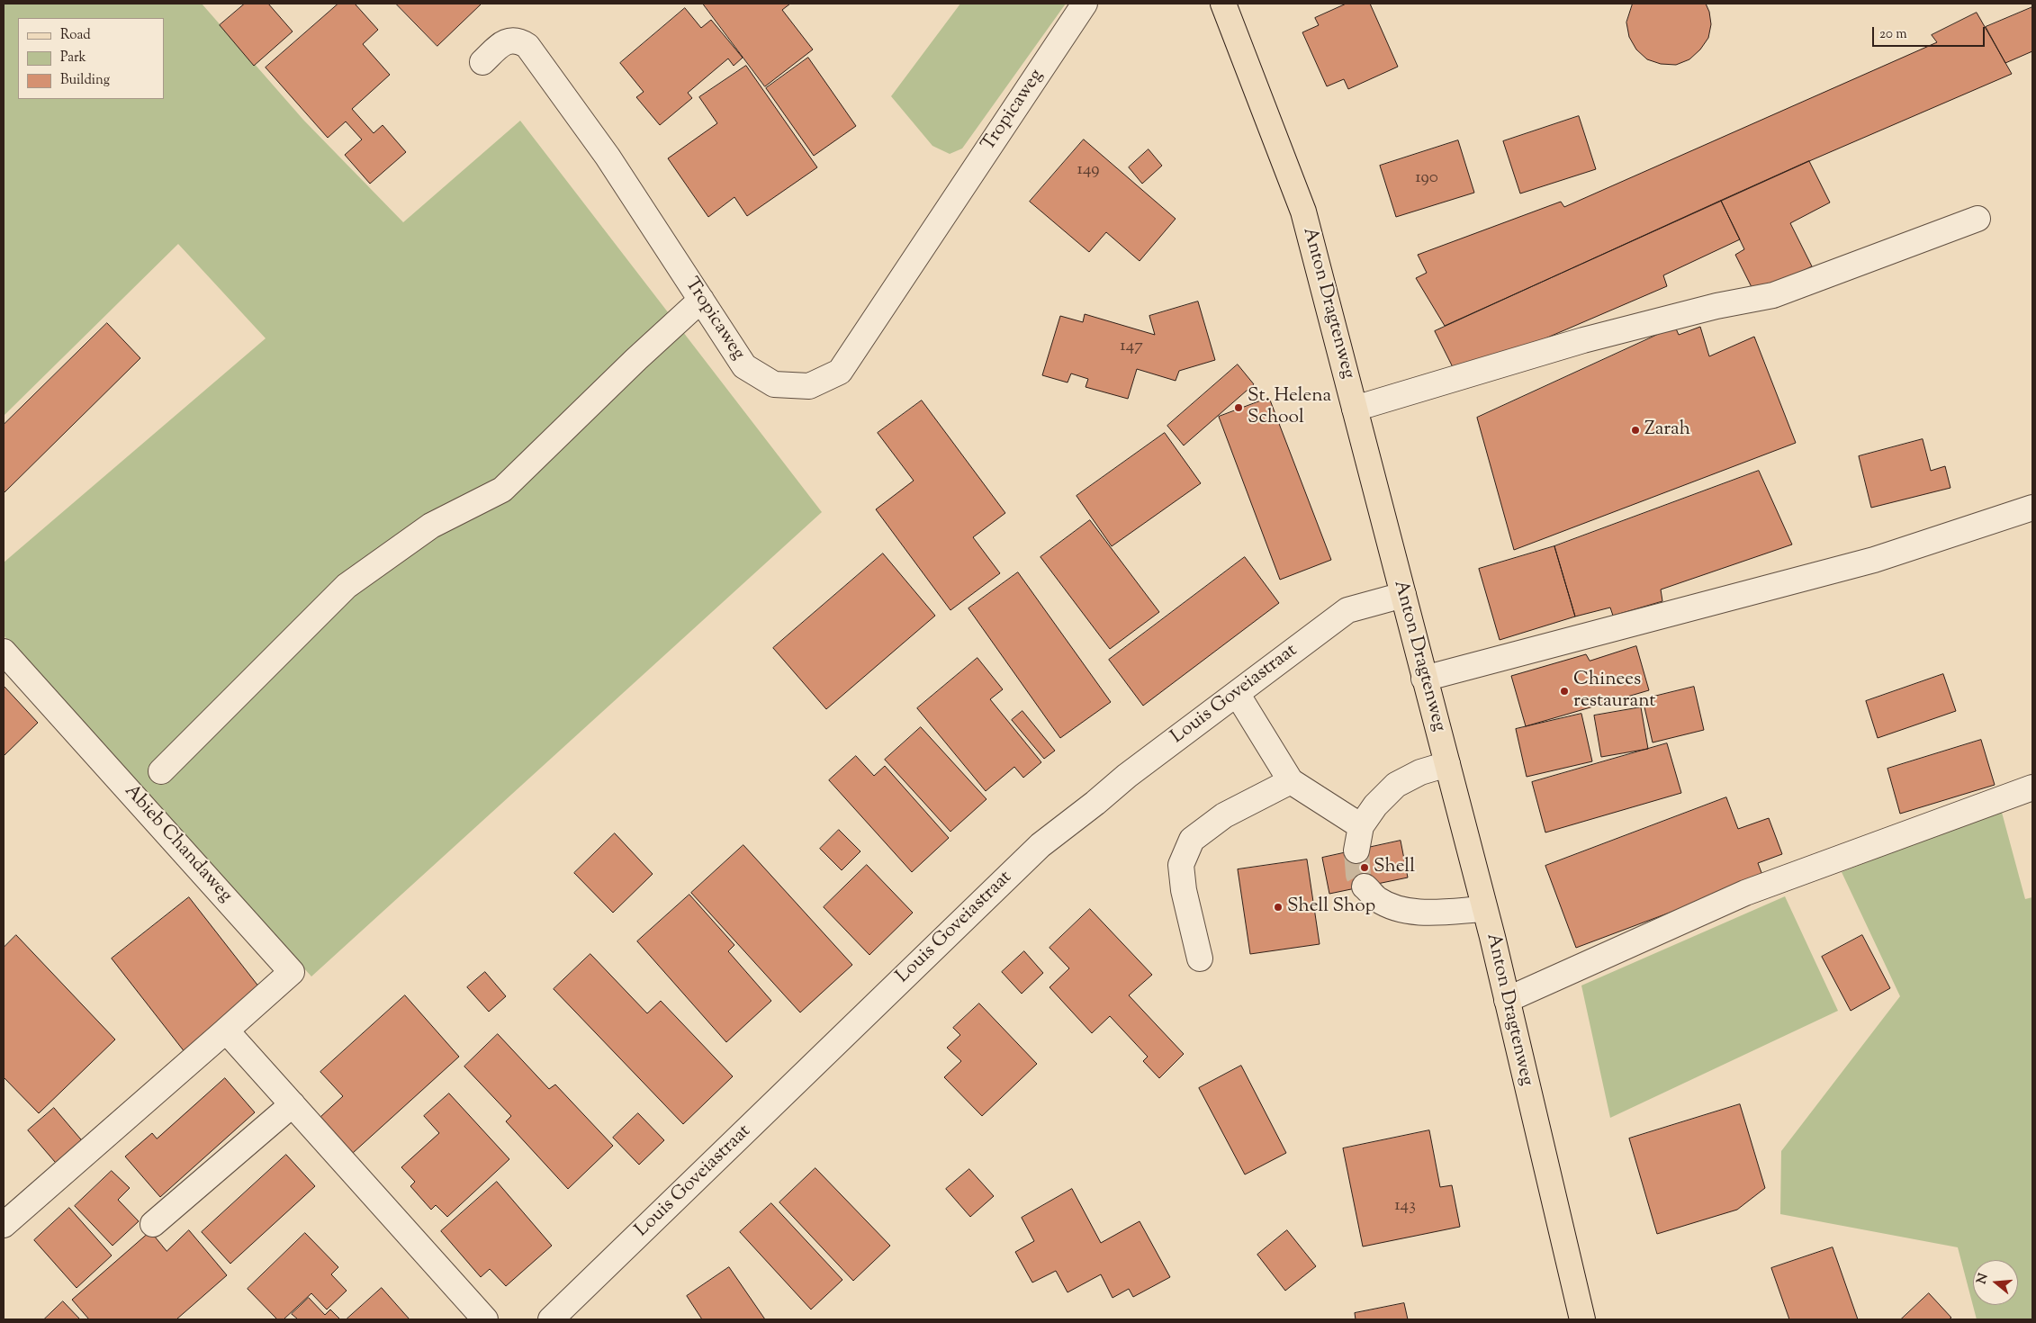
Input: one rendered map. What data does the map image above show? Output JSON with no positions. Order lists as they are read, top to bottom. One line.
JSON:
{"streets":{"main road":["Anton Dragtenweg"],"street":["Tropicaweg","Louis Goveiastraat","Abieb Chandaweg"]},"crossings":[["Anton Dragtenweg","Louis Goveiastraat"]],"places":["St. Helena School","Zarah","Chinees restaurant","Shell","Shell Shop"],"house_numbers":["149","190","147","143"],"legend":["Road","Park","Building"],"scale_bar":"20 m","north":"left"}
